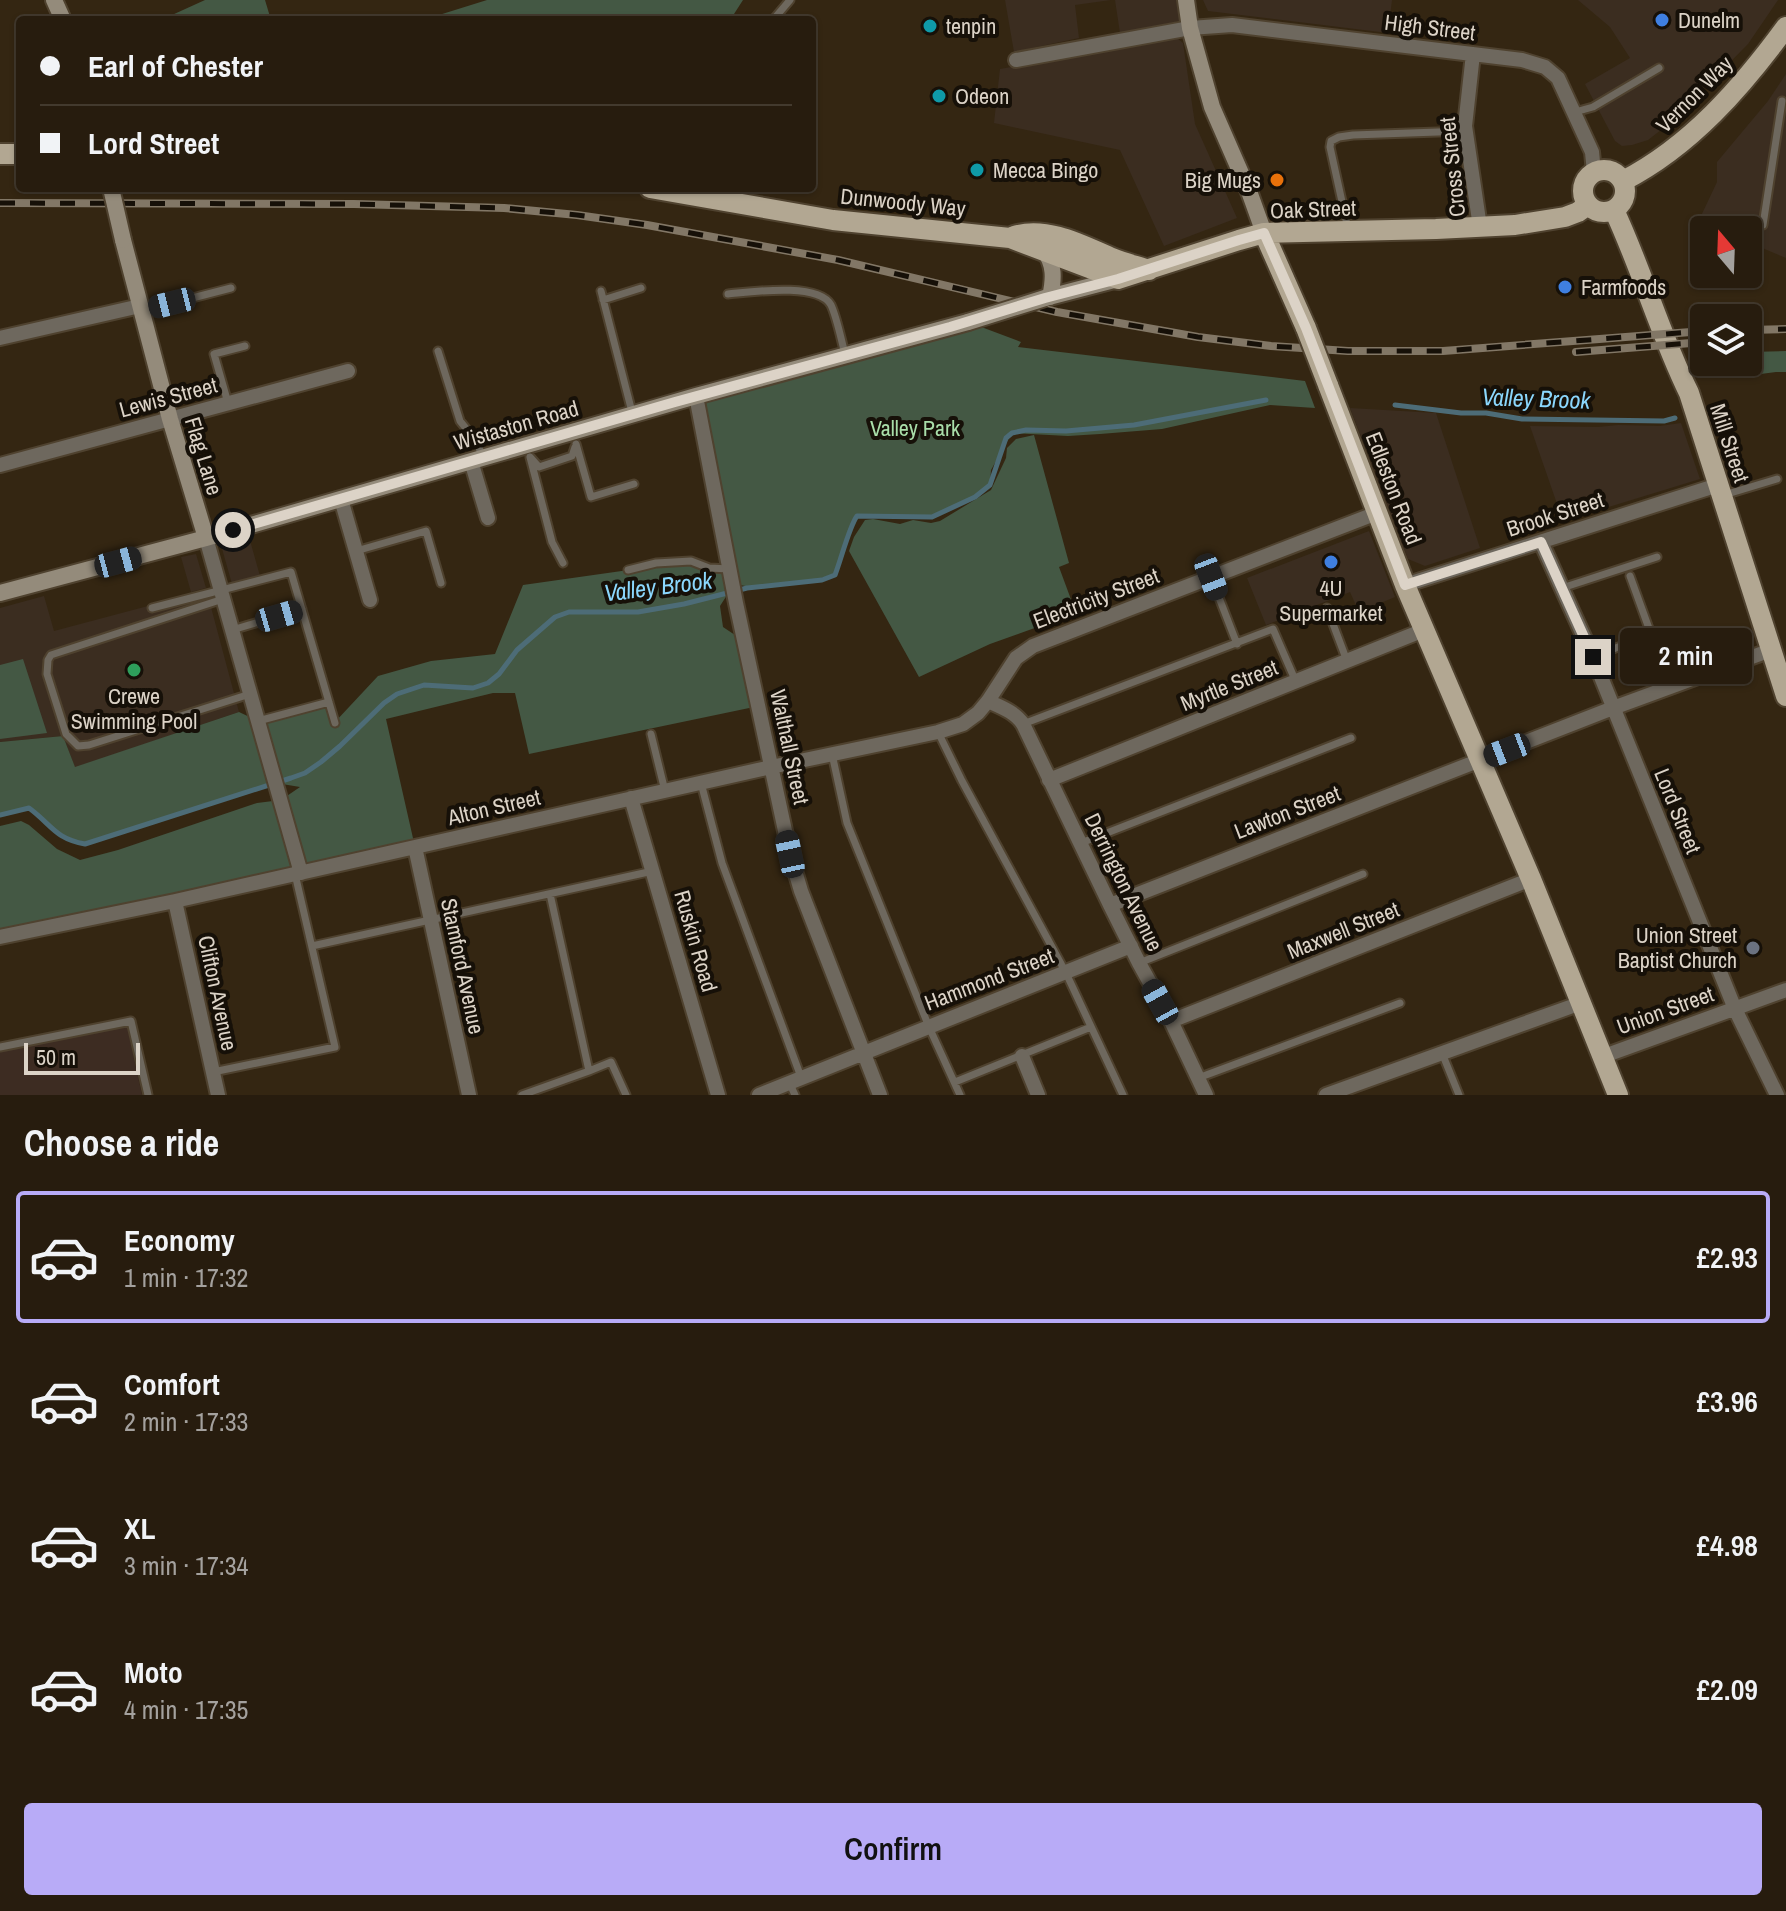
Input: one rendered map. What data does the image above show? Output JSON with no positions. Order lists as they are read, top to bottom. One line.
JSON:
{"streets":{"main road":["Vernon Way","Dunwoody Way","Oak Street","Mill Street","Edleston Road"],"street":["High Street","Cross Street","Lewis Street","Wistaston Road","Flag Lane","Brook Street","Electricity Street","Myrtle Street","Walthall Street","Alton Street","Lord Street","Lawton Street","Derrington Avenue","Maxwell Street","Ruskin Road","Stamford Avenue","Hammond Street","Clifton Avenue","Union Street"]},"crossings":[["High Street","Vernon Way"],["High Street","Cross Street"],["High Street","Oak Street"],["High Street","Mill Street"],["High Street","Edleston Road"],["Vernon Way","Oak Street"],["Vernon Way","Mill Street"],["Cross Street","Oak Street"],["Dunwoody Way","Oak Street"],["Oak Street","Wistaston Road"],["Oak Street","Mill Street"],["Oak Street","Edleston Road"],["Lewis Street","Flag Lane"],["Wistaston Road","Flag Lane"],["Wistaston Road","Walthall Street"],["Mill Street","Brook Street"],["Mill Street","Lawton Street"],["Flag Lane","Alton Street"],["Edleston Road","Brook Street"],["Edleston Road","Electricity Street"],["Edleston Road","Myrtle Street"],["Edleston Road","Lawton Street"],["Edleston Road","Maxwell Street"],["Edleston Road","Union Street"],["Brook Street","Lord Street"],["Electricity Street","Alton Street"],["Myrtle Street","Derrington Avenue"],["Walthall Street","Alton Street"],["Walthall Street","Hammond Street"],["Alton Street","Ruskin Road"],["Alton Street","Stamford Avenue"],["Alton Street","Clifton Avenue"],["Lord Street","Lawton Street"],["Lord Street","Union Street"],["Lawton Street","Derrington Avenue"],["Derrington Avenue","Maxwell Street"],["Derrington Avenue","Hammond Street"]],"water":["Valley Brook"],"parks":["Valley Park"],"places":["Dunelm","tenpin","Odeon","Mecca Bingo","Big Mugs","Farmfoods","4U Supermarket","Crewe Swimming Pool","Union Street Baptist Church"],"scale_bar":"50 m","north":"top","page":{"banner":["Earl of Chester","Lord Street"],"bubble":"2 min","scale":"50 m","heading":"Choose a ride","list":[{"name":"Economy","note":"1 min · 17:32","value":"£2.93"},{"name":"Comfort","note":"2 min · 17:33","value":"£3.96"},{"name":"XL","note":"3 min · 17:34","value":"£4.98"},{"name":"Moto","note":"4 min · 17:35","value":"£2.09"}],"buttons":"Confirm"}}
